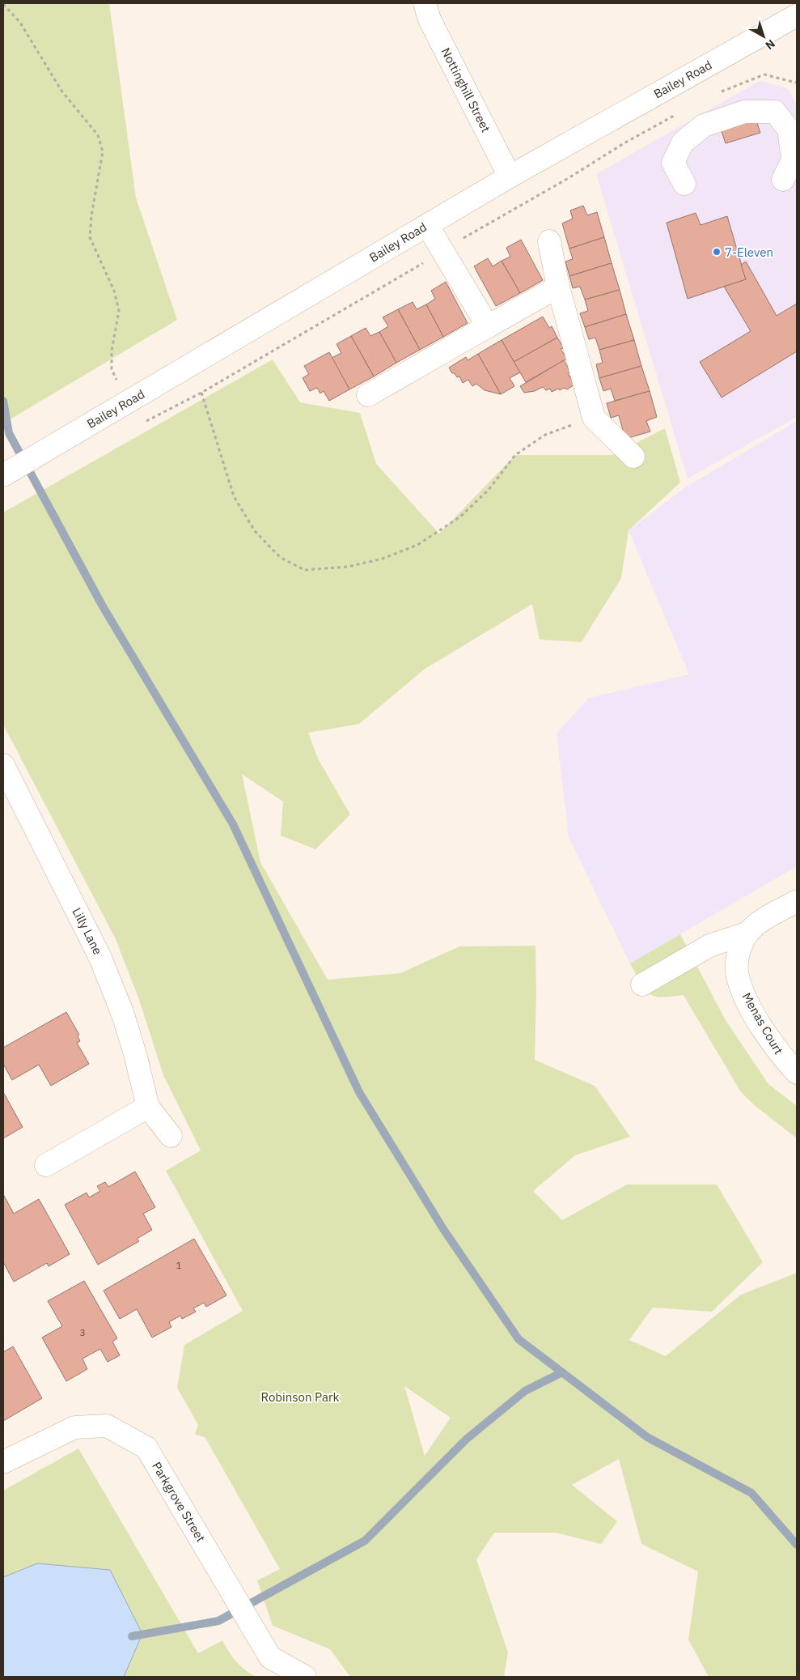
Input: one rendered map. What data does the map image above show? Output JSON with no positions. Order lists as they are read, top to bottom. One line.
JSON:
{"streets":{"street":["Bailey Road","Nottinghill Street","Lilly Lane","Menas Court","Parkgrove Street"]},"crossings":[["Bailey Road","Nottinghill Street"]],"parks":["Robinson Park"],"places":["7-Eleven"],"house_numbers":["1","3"],"north":"bottom right"}
